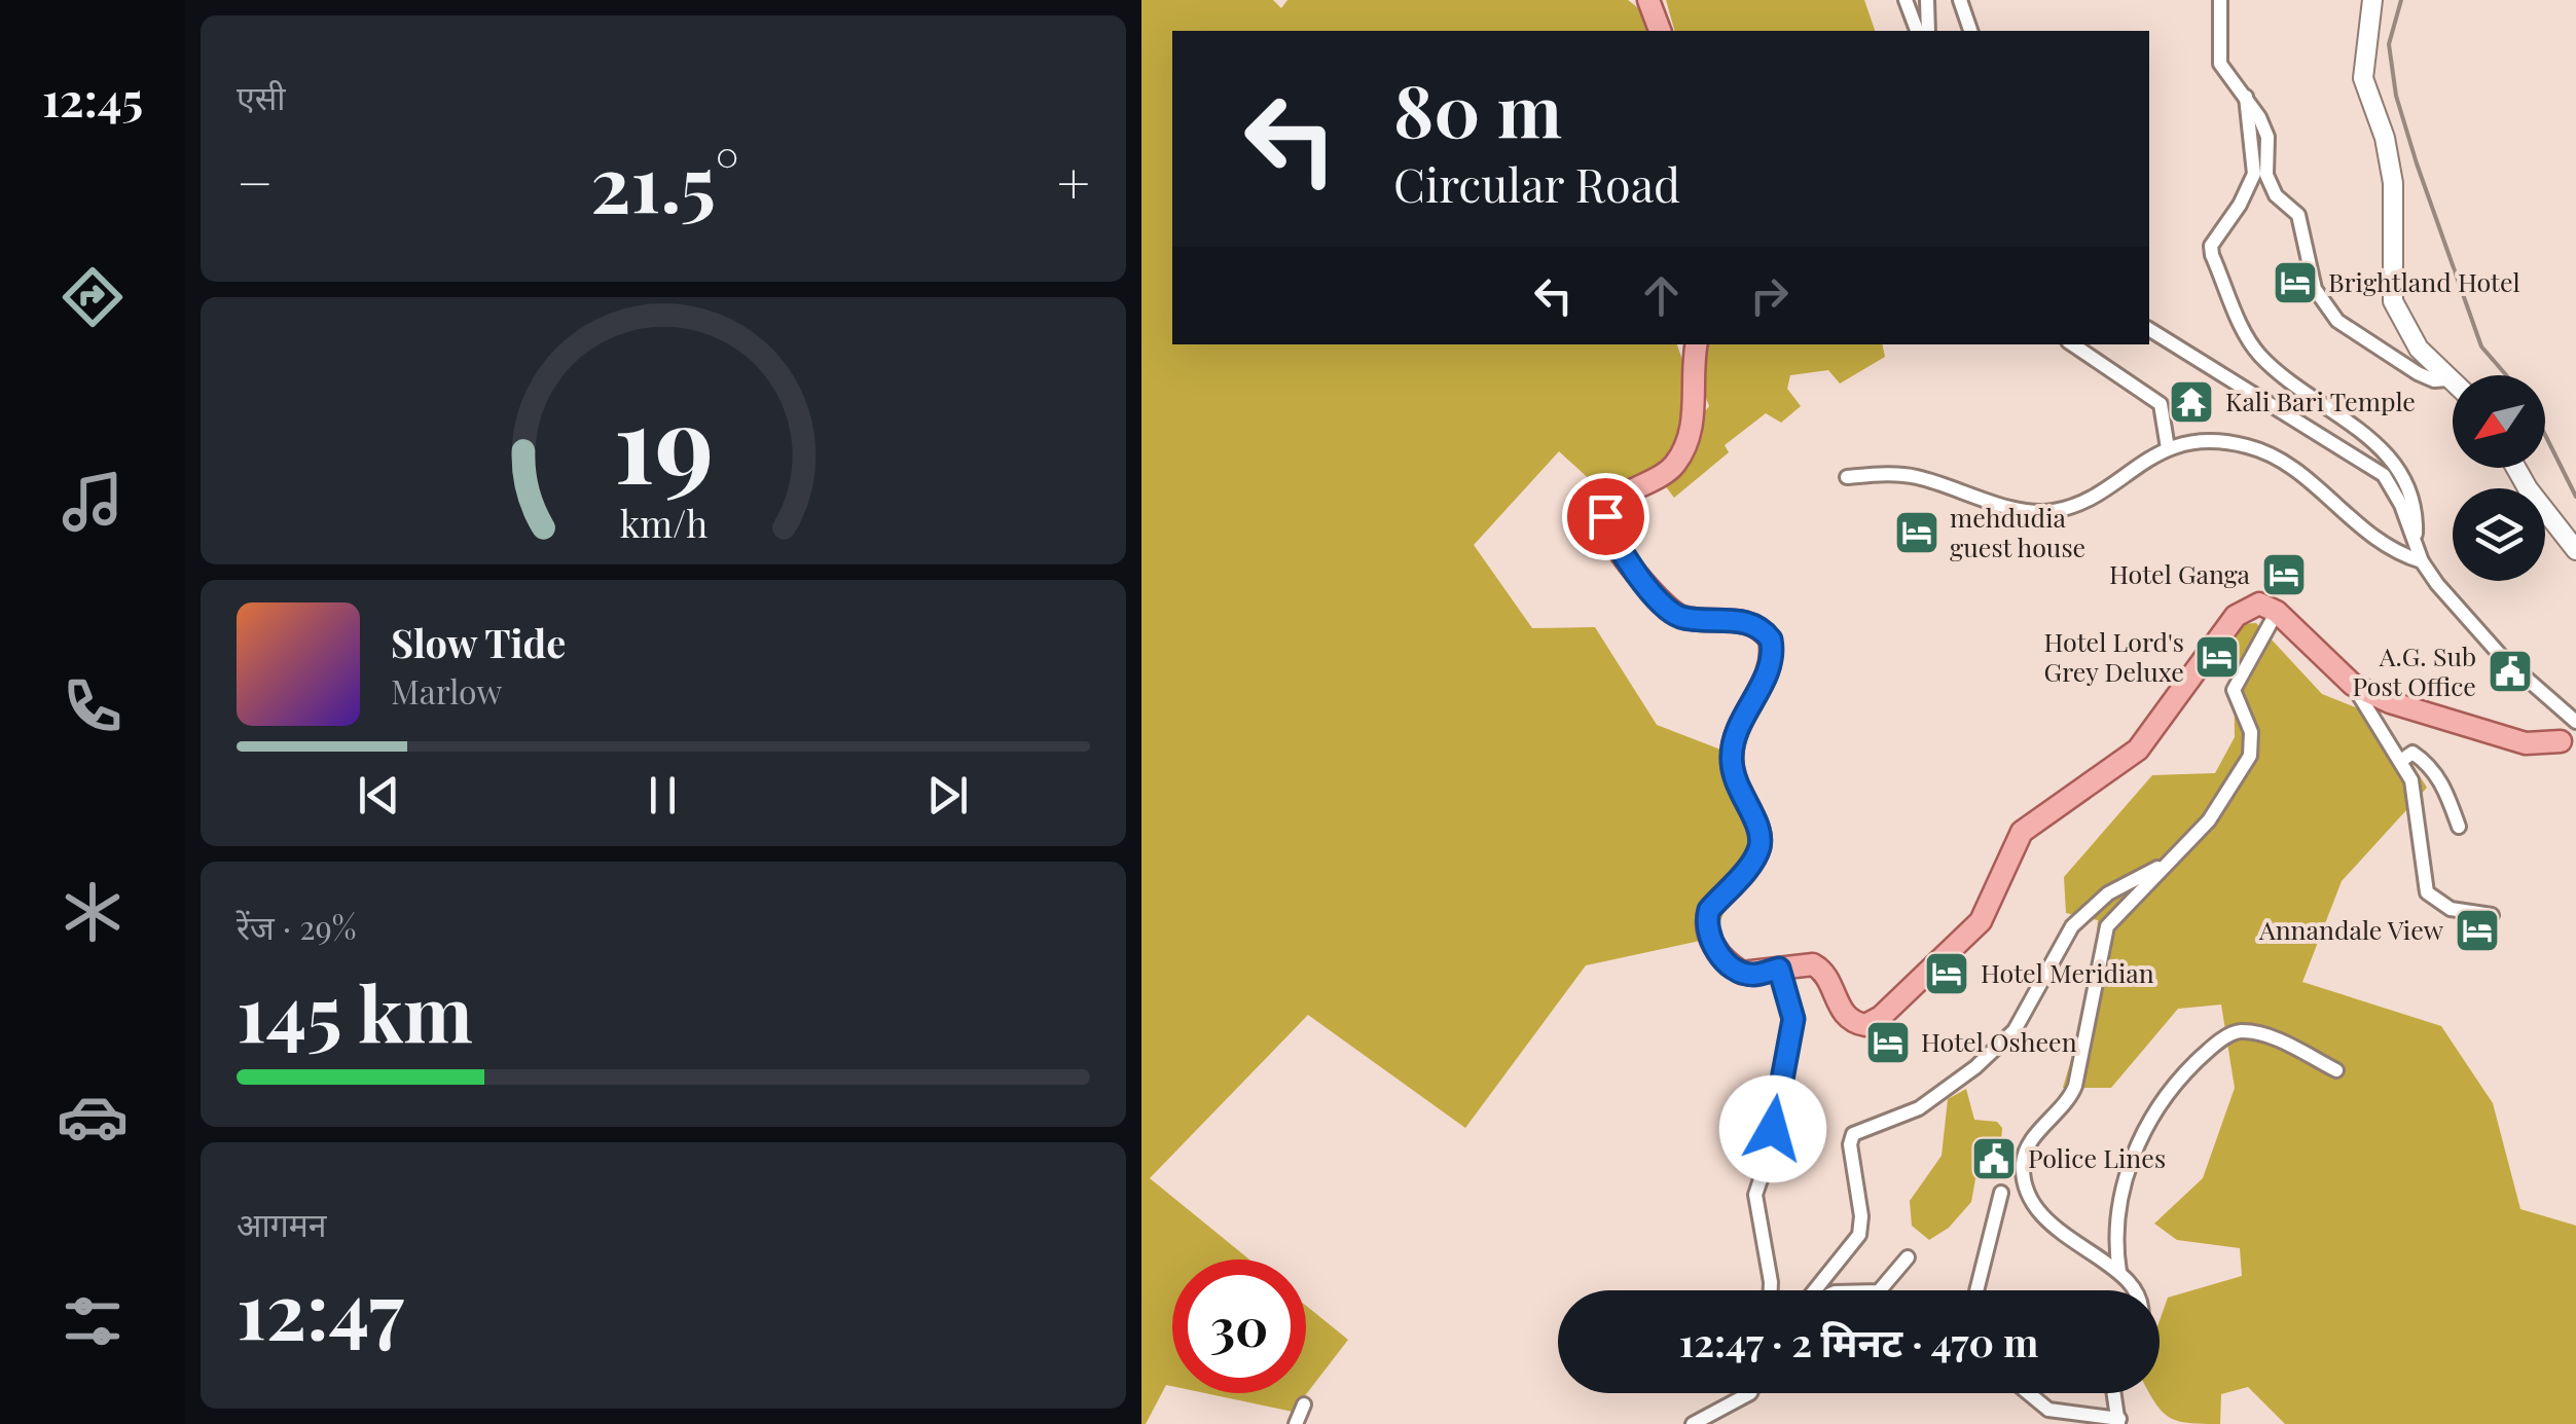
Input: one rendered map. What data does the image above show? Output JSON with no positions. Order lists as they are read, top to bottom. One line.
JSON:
{"places":{"hotel":["Brightland Hotel","mehdudia guest house","Hotel Ganga","Hotel Lord's Grey Deluxe","Annandale View","Hotel Meridian","Hotel Osheen"],"temple":["Kali Bari Temple"],"public building":["A.G. Sub Post Office","Police Lines"]},"north":"bottom left","page":{"tabs":"12:45","tile":["एसी",["रेंज · 29%","145 km"],["आगमन","12:47"]],"turn":["80 m","Circular Road"],"heat":["−","21.5°","+"],"song":["Slow Tide","Marlow"],"limit":"30","trip":"12:47 · 2 मिनट · 470 m","gauge":["19","km/h"]}}
